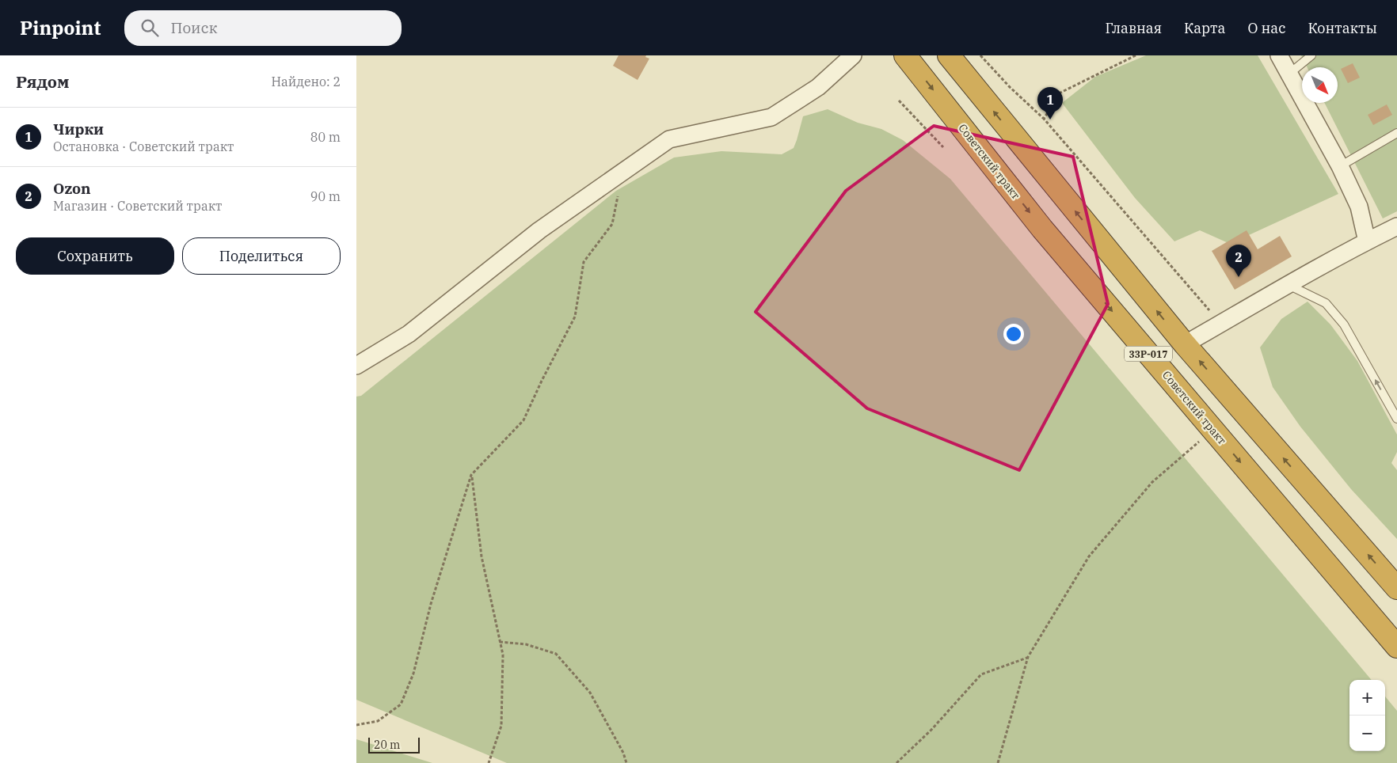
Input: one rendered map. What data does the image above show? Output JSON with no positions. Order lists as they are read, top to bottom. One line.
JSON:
{"streets":{"highway":["Советский тракт","33Р-017"]},"scale_bar":"20 m","north":"bottom right","page":{"header":"Pinpoint","search":"Поиск","nav":["Главная","Карта","О нас","Контакты"],"heading":["Рядом","Найдено: 2"],"pins":["1","2"],"list":[{"mark":"1","name":"Чирки","note":"Остановка · Советский тракт","value":"80 m"},{"mark":"2","name":"Ozon","note":"Магазин · Советский тракт","value":"90 m"}],"buttons":["Сохранить","Поделиться"],"map_buttons":["+","−"],"scale":"20 m"}}
